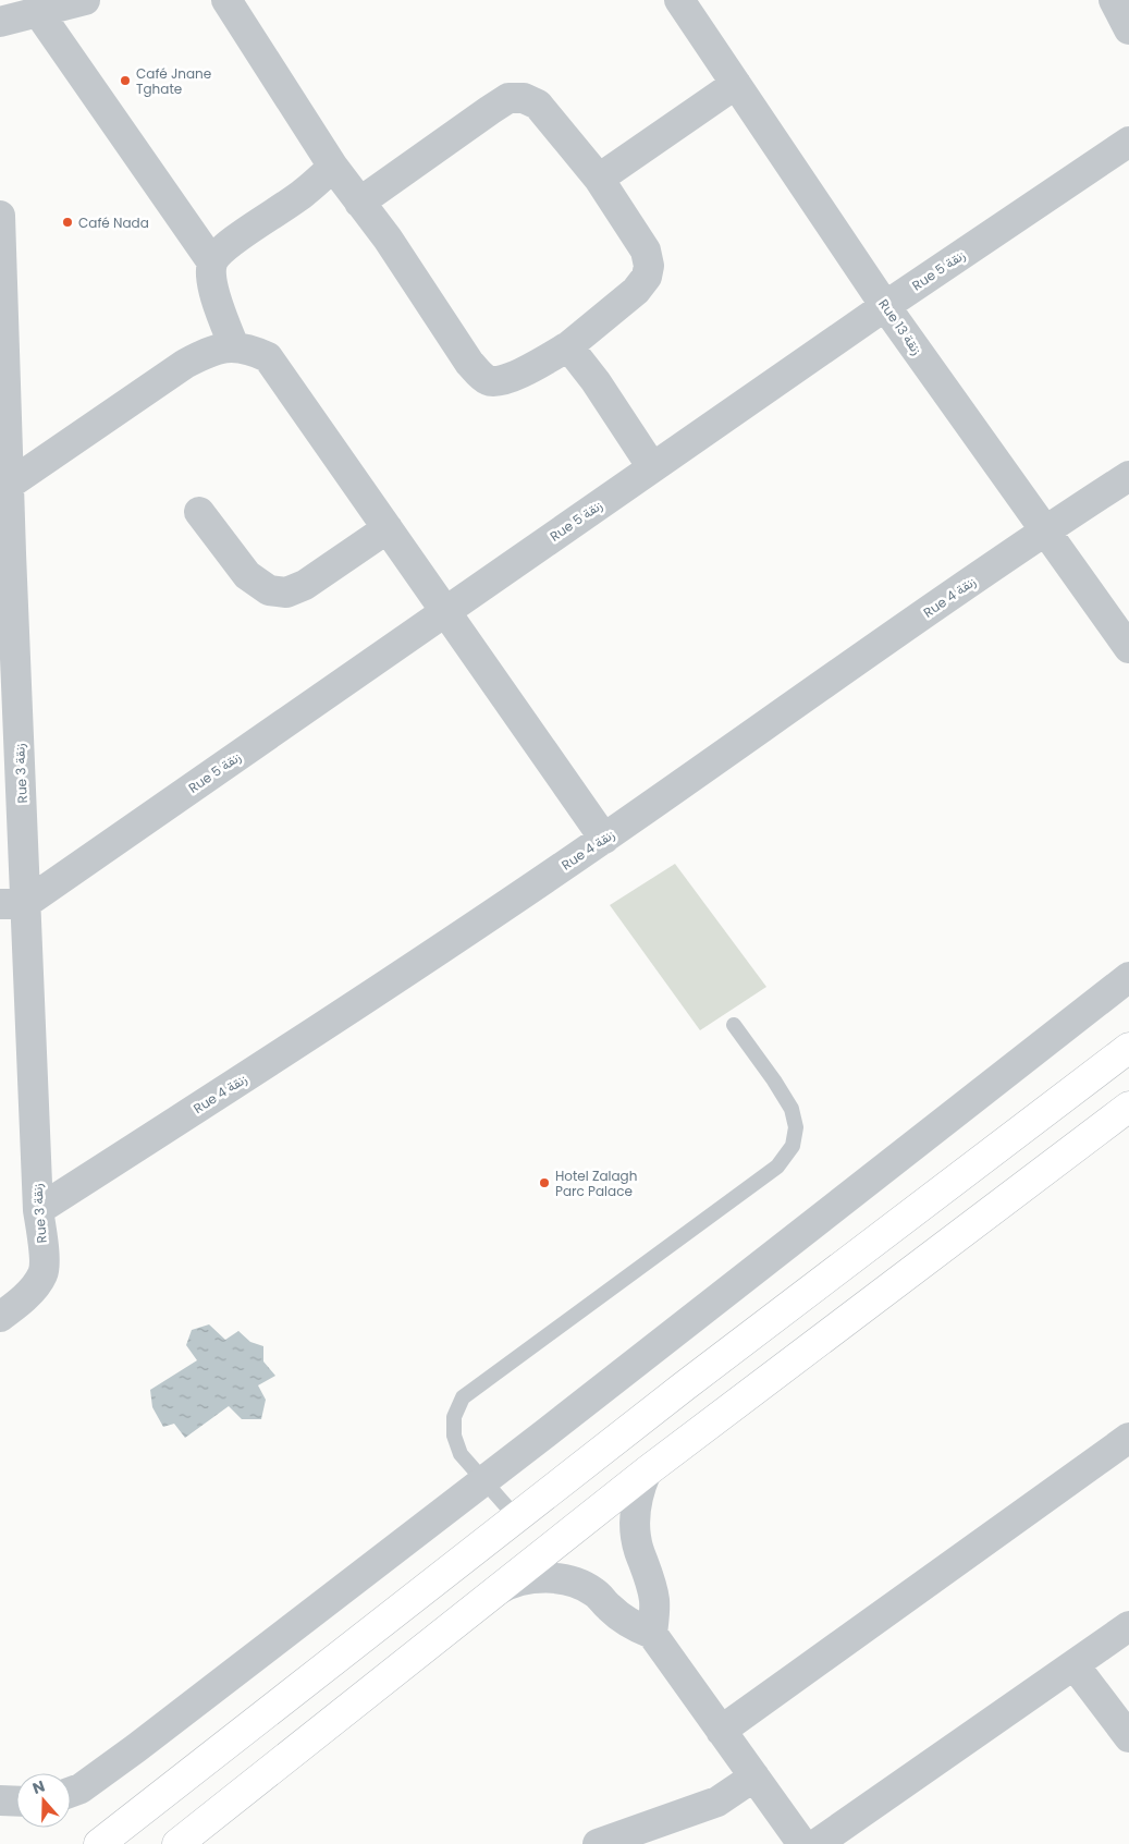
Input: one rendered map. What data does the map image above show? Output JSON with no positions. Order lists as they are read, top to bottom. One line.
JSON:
{"streets":{"street":["Rue 5 زنقة","Rue 13 زنقة","Rue 4 زنقة","Rue 3 زنقة"]},"crossings":[["Rue 5 زنقة","Rue 13 زنقة"],["Rue 5 زنقة","Rue 3 زنقة"],["Rue 13 زنقة","Rue 4 زنقة"],["Rue 4 زنقة","Rue 3 زنقة"]],"places":["Café Jnane Tghate","Café Nada","Hotel Zalagh Parc Palace"],"north":"top"}
